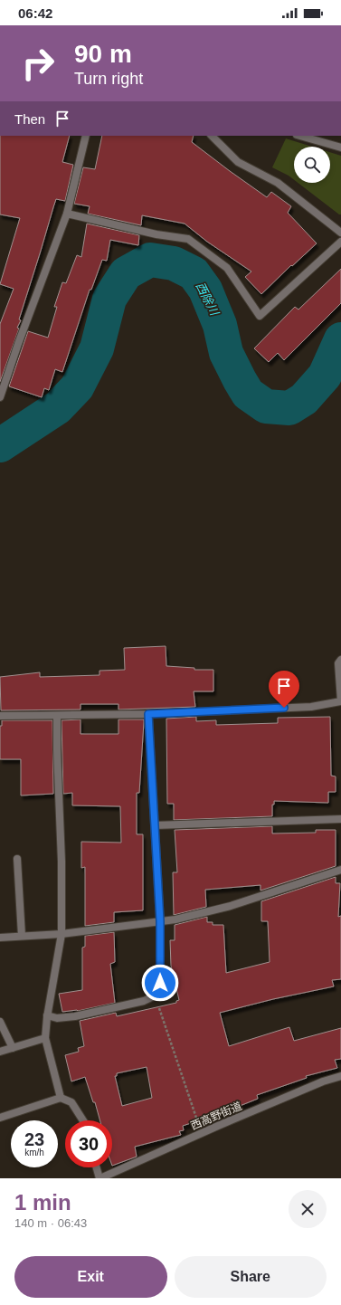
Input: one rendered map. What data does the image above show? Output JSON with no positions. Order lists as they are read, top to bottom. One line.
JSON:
{"streets":{"street":["西高野街道"]},"water":["西除川"],"page":{"status":"06:42","turn":["90 m","Turn right"],"then":"Then","speed":"23 km/h","limit":"30","heading":["1 min","140 m · 06:43"],"buttons":["Exit","Share"]}}
